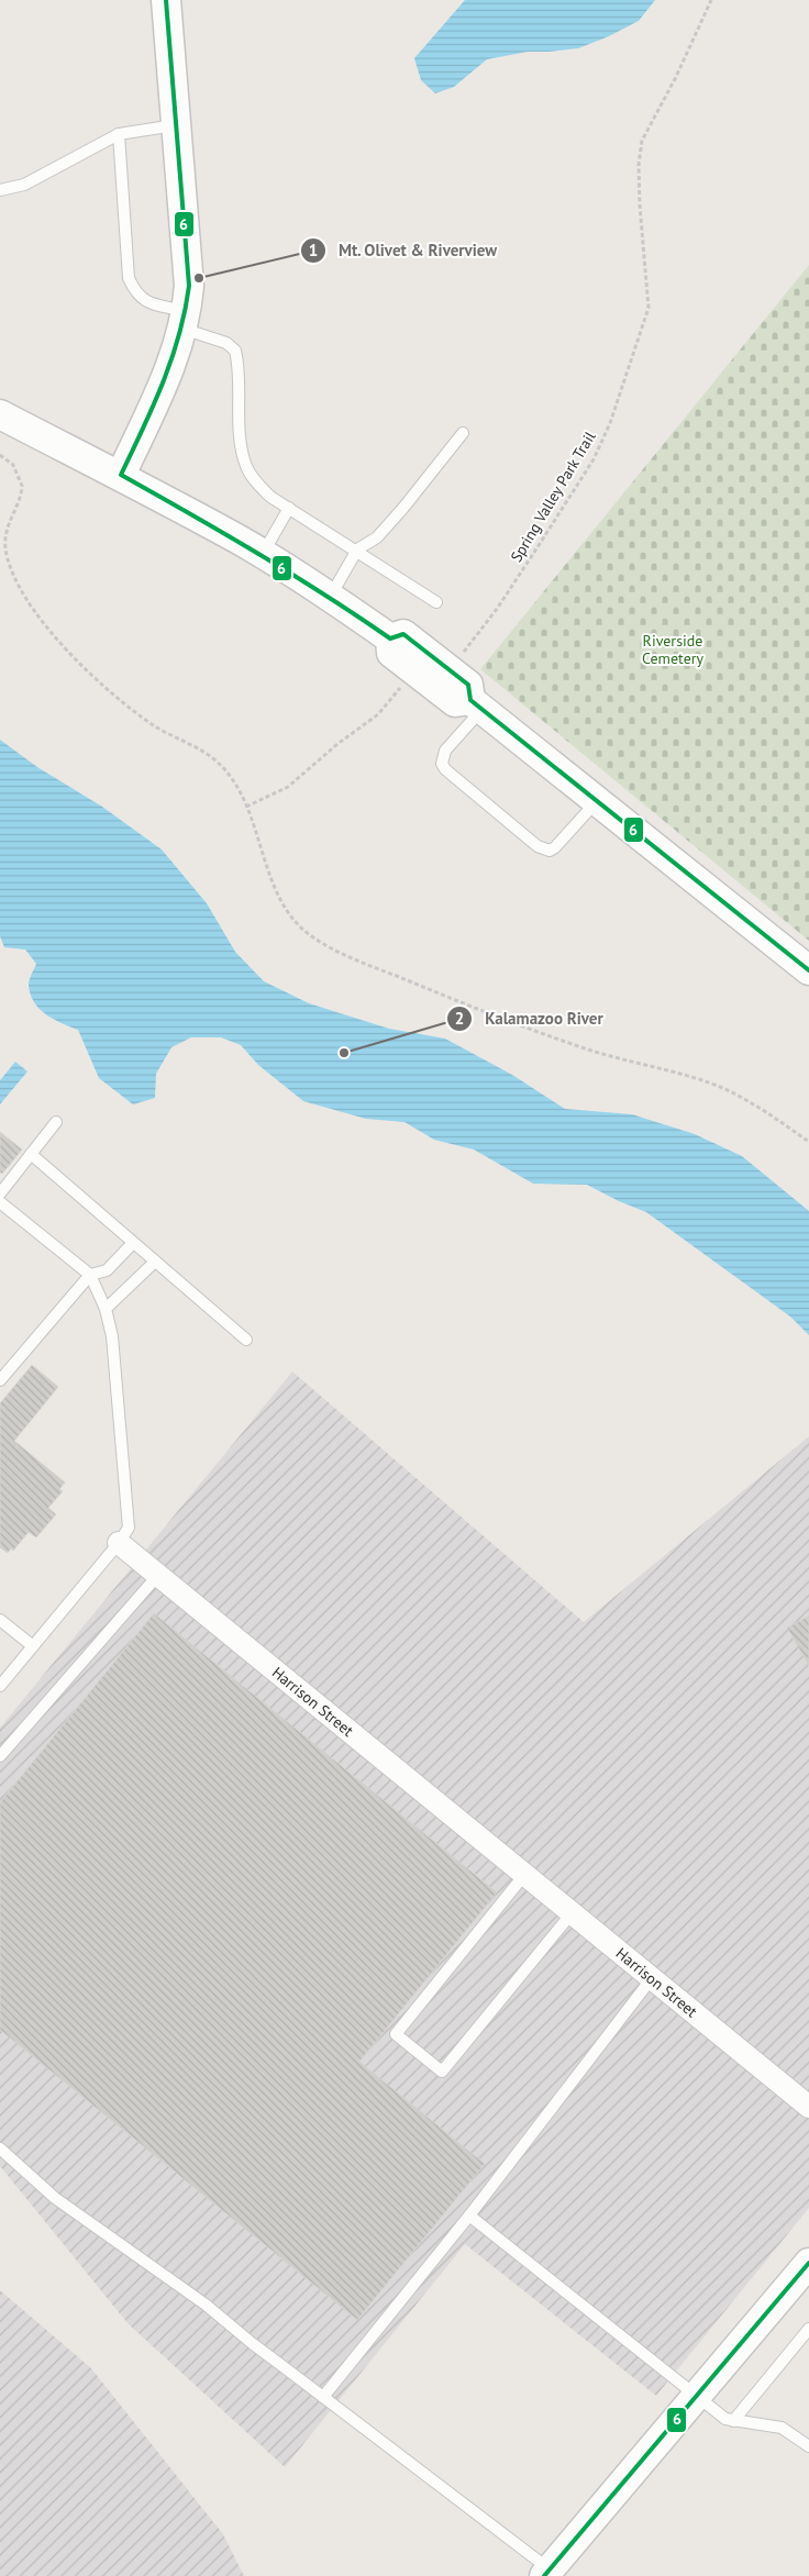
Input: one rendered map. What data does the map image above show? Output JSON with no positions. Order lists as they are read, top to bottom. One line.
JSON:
{"streets":{"street":["Harrison Street"],"path":["Spring Valley Park Trail"]},"parks":["Riverside Cemetery"],"places":["Mt. Olivet & Riverview","Kalamazoo River"],"lines":["transit line 6"]}
